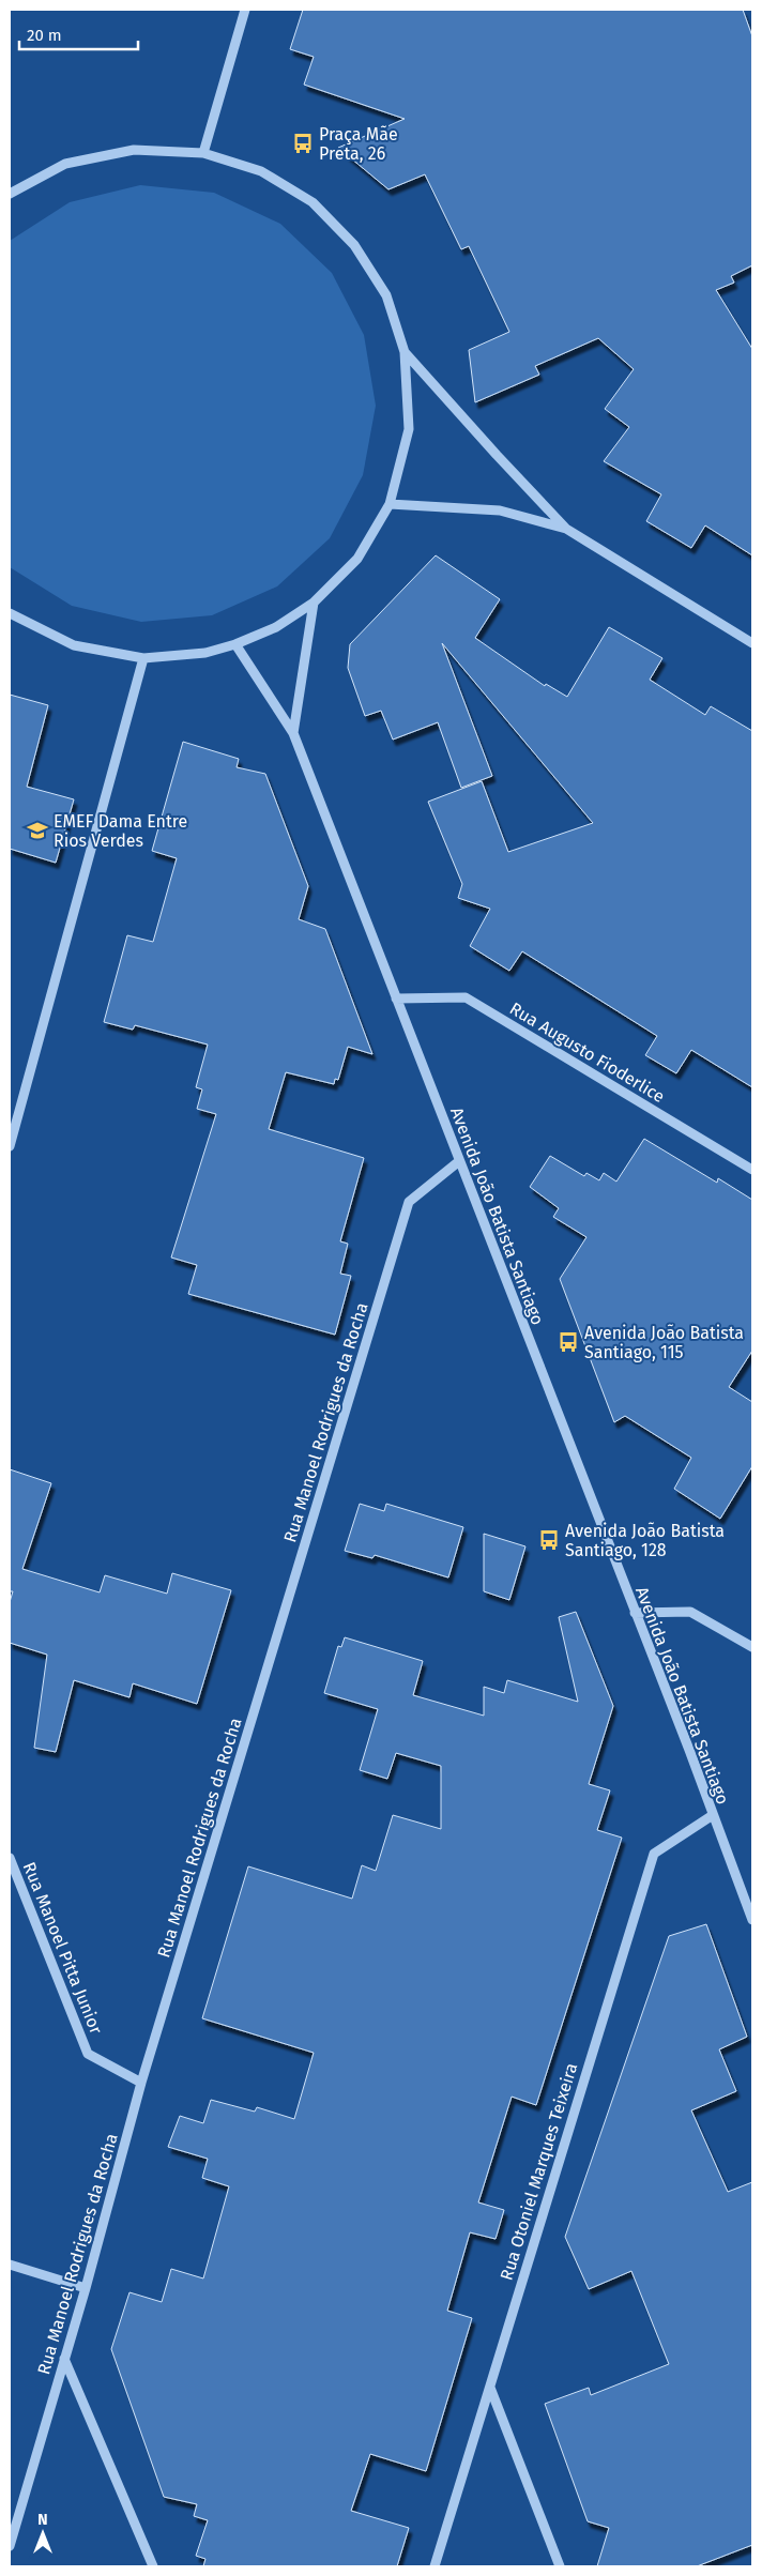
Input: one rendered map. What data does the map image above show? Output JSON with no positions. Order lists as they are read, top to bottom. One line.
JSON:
{"streets":{"street":["Rua Augusto Fioderlice","Avenida João Batista Santiago","Rua Manoel Rodrigues da Rocha","Rua Manoel Pitta Junior","Rua Otoniel Marques Teixeira"]},"crossings":[["Rua Augusto Fioderlice","Avenida João Batista Santiago"],["Avenida João Batista Santiago","Rua Manoel Rodrigues da Rocha"],["Avenida João Batista Santiago","Rua Otoniel Marques Teixeira"],["Rua Manoel Rodrigues da Rocha","Rua Manoel Pitta Junior"]],"places":{"bus stop":["Praça Mãe Preta, 26","Avenida João Batista Santiago, 115","Avenida João Batista Santiago, 128"],"school or university":["EMEF Dama Entre Rios Verdes"]},"scale_bar":"20 m","north":"top"}
